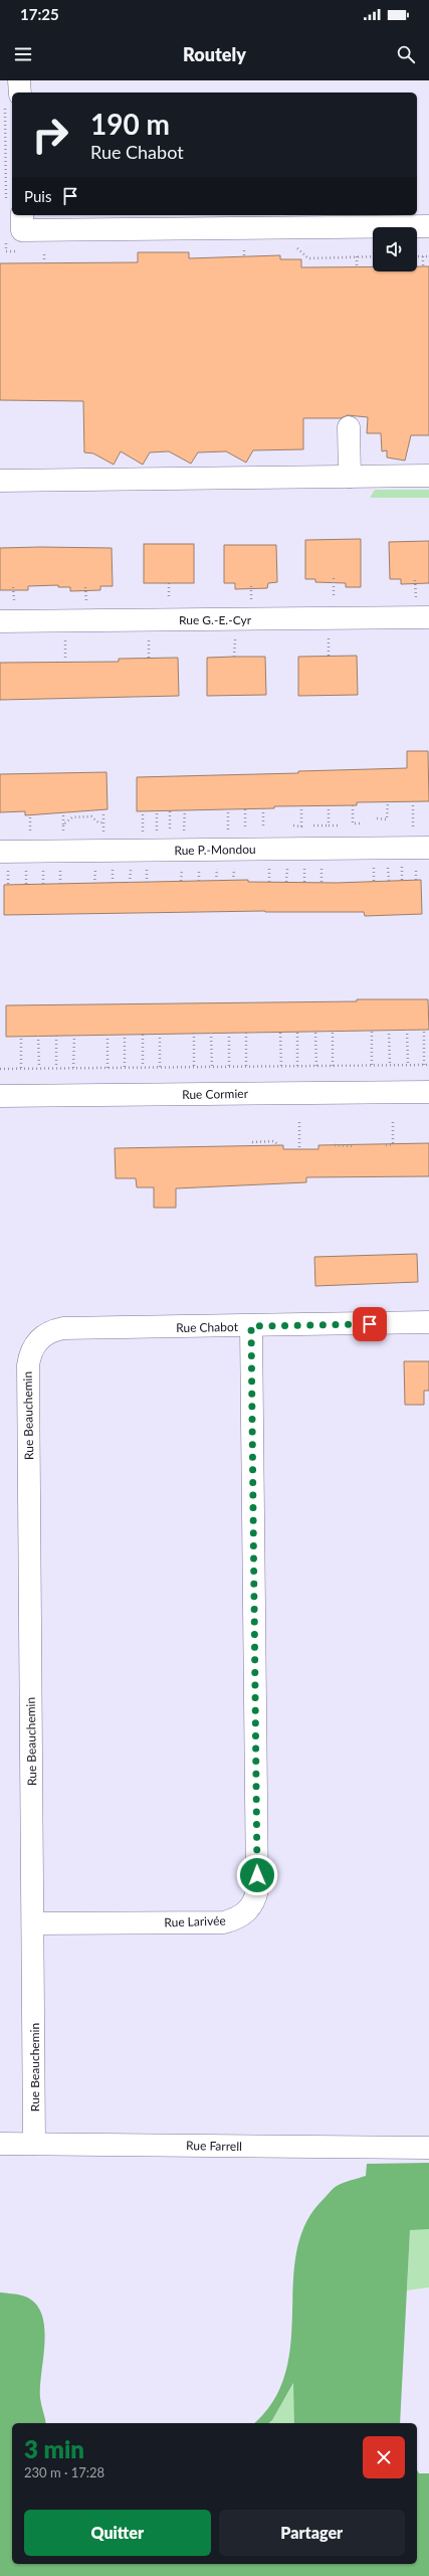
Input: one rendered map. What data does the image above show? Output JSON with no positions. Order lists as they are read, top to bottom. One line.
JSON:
{"streets":{"street":["Rue G.-E.-Cyr","Rue P.-Mondou","Rue Cormier","Rue Chabot","Rue Beauchemin","Rue Larivée","Rue Farrell"]},"crossings":[["Rue Chabot","Rue Beauchemin"],["Rue Chabot","Rue Larivée"],["Rue Beauchemin","Rue Larivée"],["Rue Beauchemin","Rue Farrell"]],"page":{"status":"17:25","header":"Routely","turn":["190 m","Rue Chabot"],"then":"Puis","heading":["3 min","230 m · 17:28"],"buttons":["Quitter","Partager"]}}
